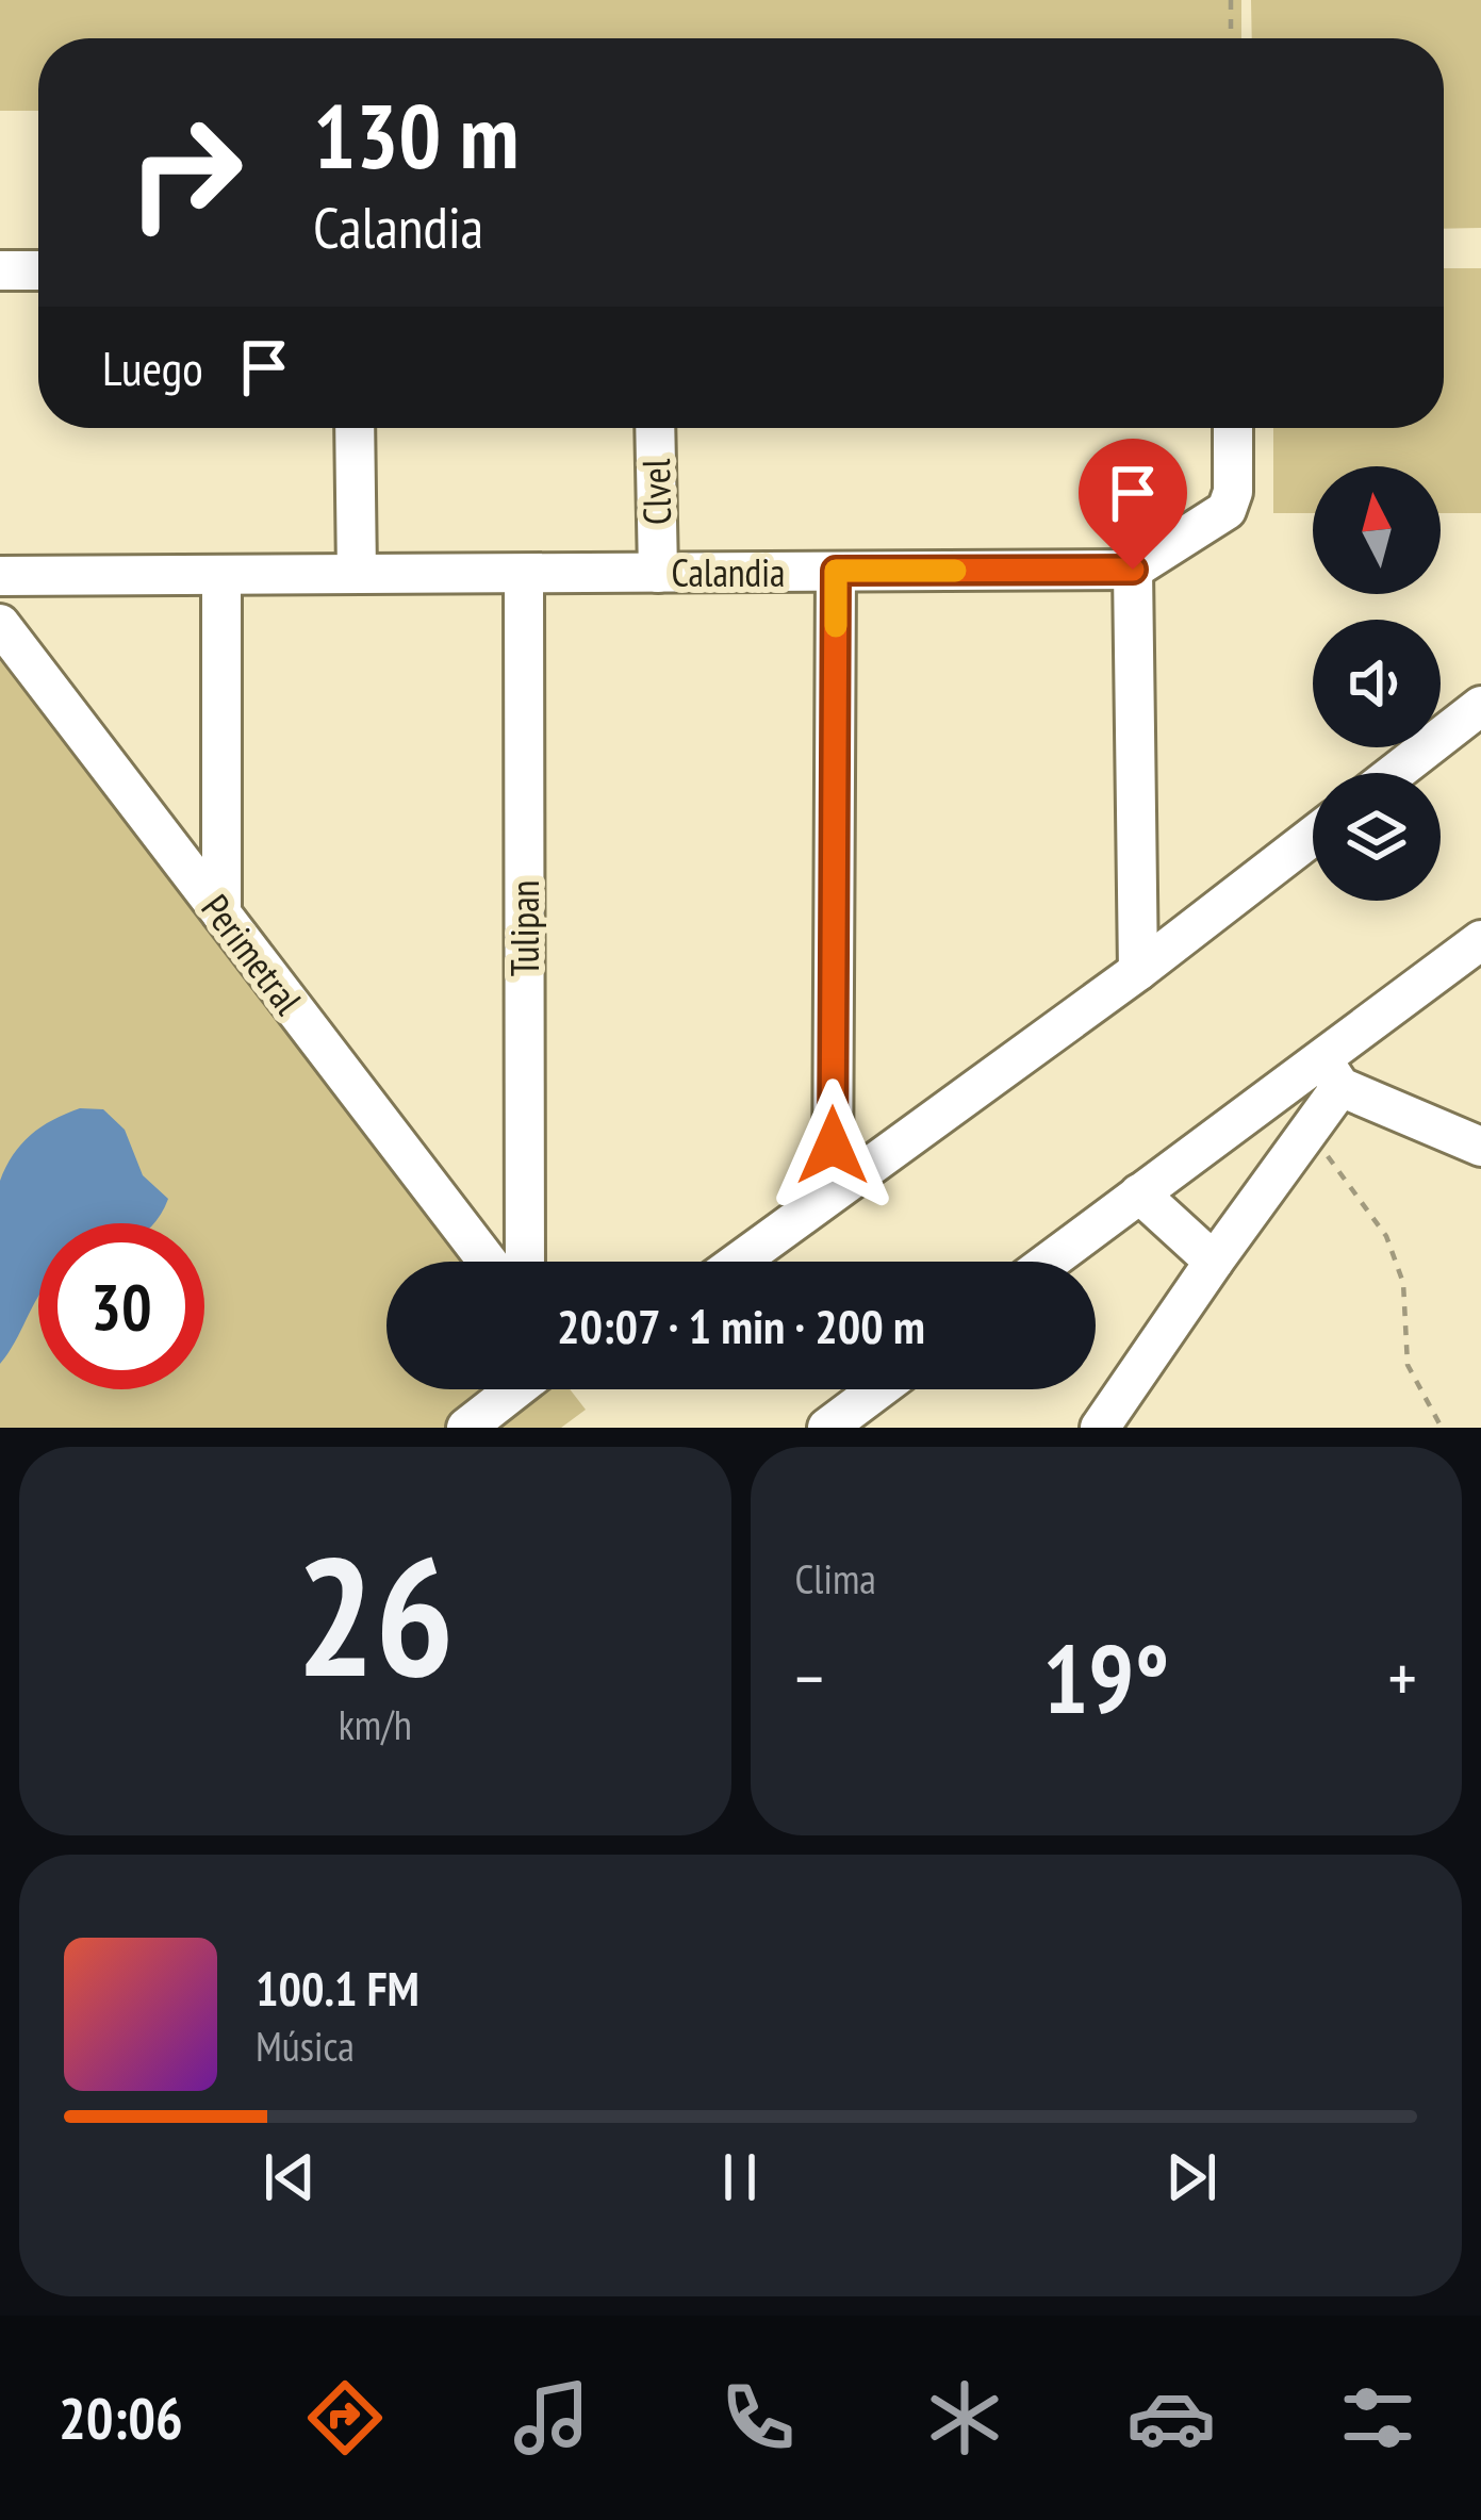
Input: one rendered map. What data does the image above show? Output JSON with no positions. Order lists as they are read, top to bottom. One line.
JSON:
{"streets":{"street":["Clvel","Calandia","Tulipan","Perimetral"]},"crossings":[["Clvel","Calandia"],["Calandia","Tulipan"]],"north":"top","page":{"turn":["130 m","Calandia"],"then":"Luego","limit":"30","trip":"20:07 · 1 min · 200 m","tile":[["26","km/h"],"Clima"],"heat":["−","19°","+"],"song":["100.1 FM","Música"],"tabs":"20:06"}}
